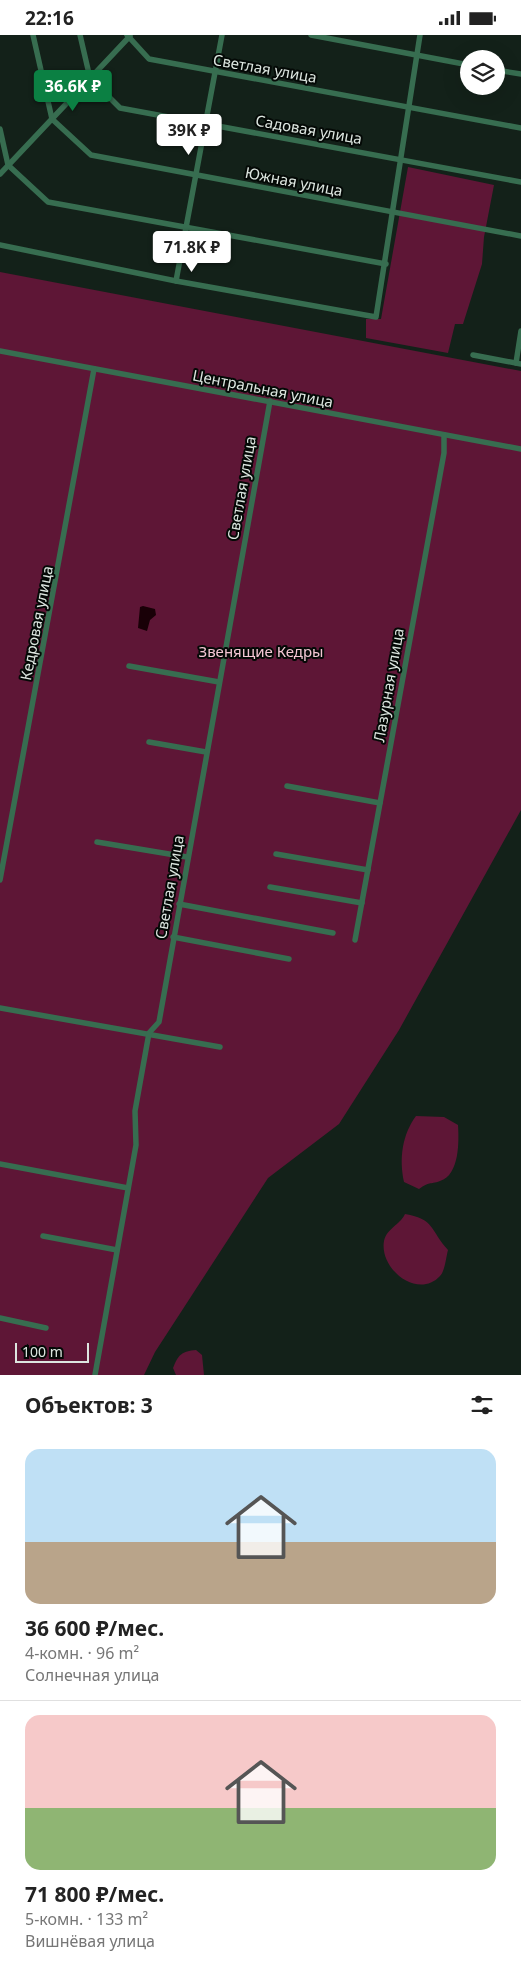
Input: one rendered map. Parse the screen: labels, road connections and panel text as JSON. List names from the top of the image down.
{
  "streets": {
    "street": [
      "Светлая улица",
      "Садовая улица",
      "Южная улица",
      "Центральная улица",
      "Кедровая улица",
      "Лазурная улица"
    ]
  },
  "crossings": [
    ["Светлая улица", "Центральная улица"],
    ["Центральная улица", "Кедровая улица"],
    ["Центральная улица", "Лазурная улица"]
  ],
  "parks": ["Звенящие Кедры"],
  "scale_bar": "100 m",
  "page": {
    "status": "22:16",
    "price": ["36.6K ₽", "39K ₽", "71.8K ₽"],
    "scale": "100 m",
    "heading": "Объектов: 3",
    "list": [
      {
        "name": "36 600 ₽/мес.",
        "note": "4-комн. · 96 m² · Солнечная улица"
      },
      {
        "name": "71 800 ₽/мес.",
        "note": "5-комн. · 133 m² · Вишнёвая улица"
      }
    ]
  }
}
